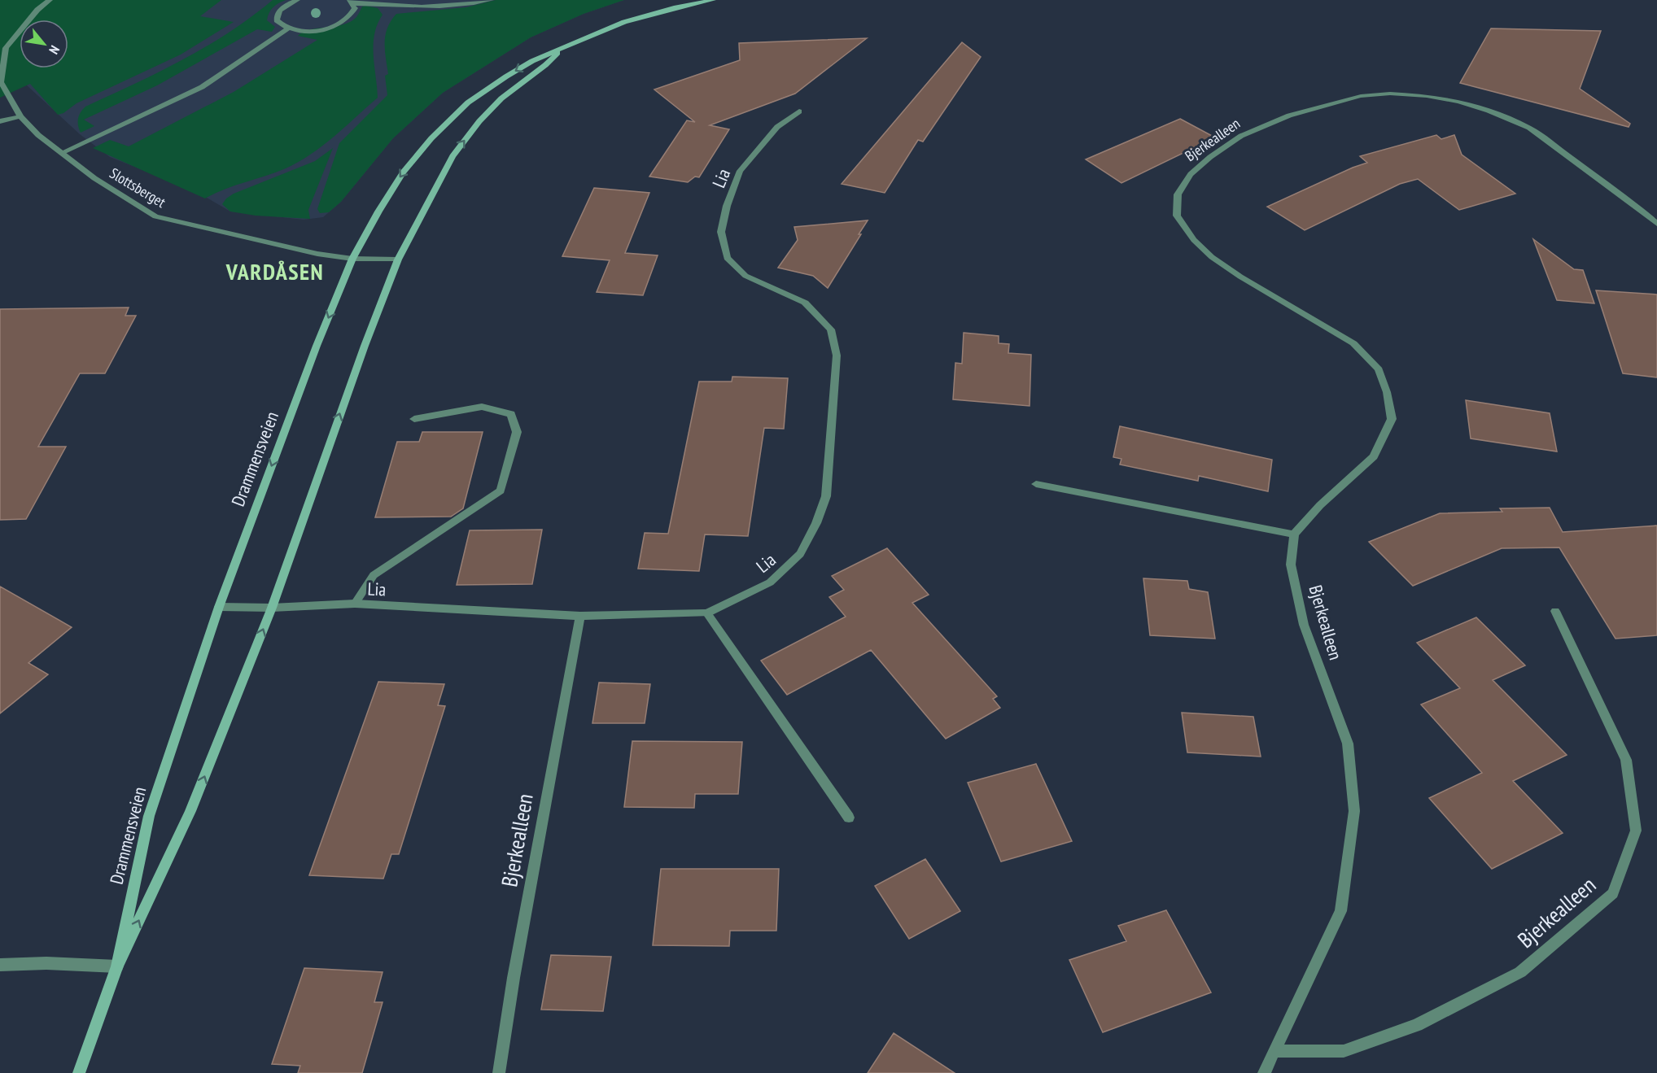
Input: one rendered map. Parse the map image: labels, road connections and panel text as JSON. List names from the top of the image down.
{
  "streets": {
    "main road": ["Drammensveien"],
    "street": ["Bjerkealleen", "Lia", "Slottsberget"]
  },
  "crossings": [
    ["Bjerkealleen", "Lia"],
    ["Lia", "Drammensveien"],
    ["Slottsberget", "Drammensveien"]
  ],
  "districts": ["VARDÅSEN"],
  "north": "bottom right"
}
